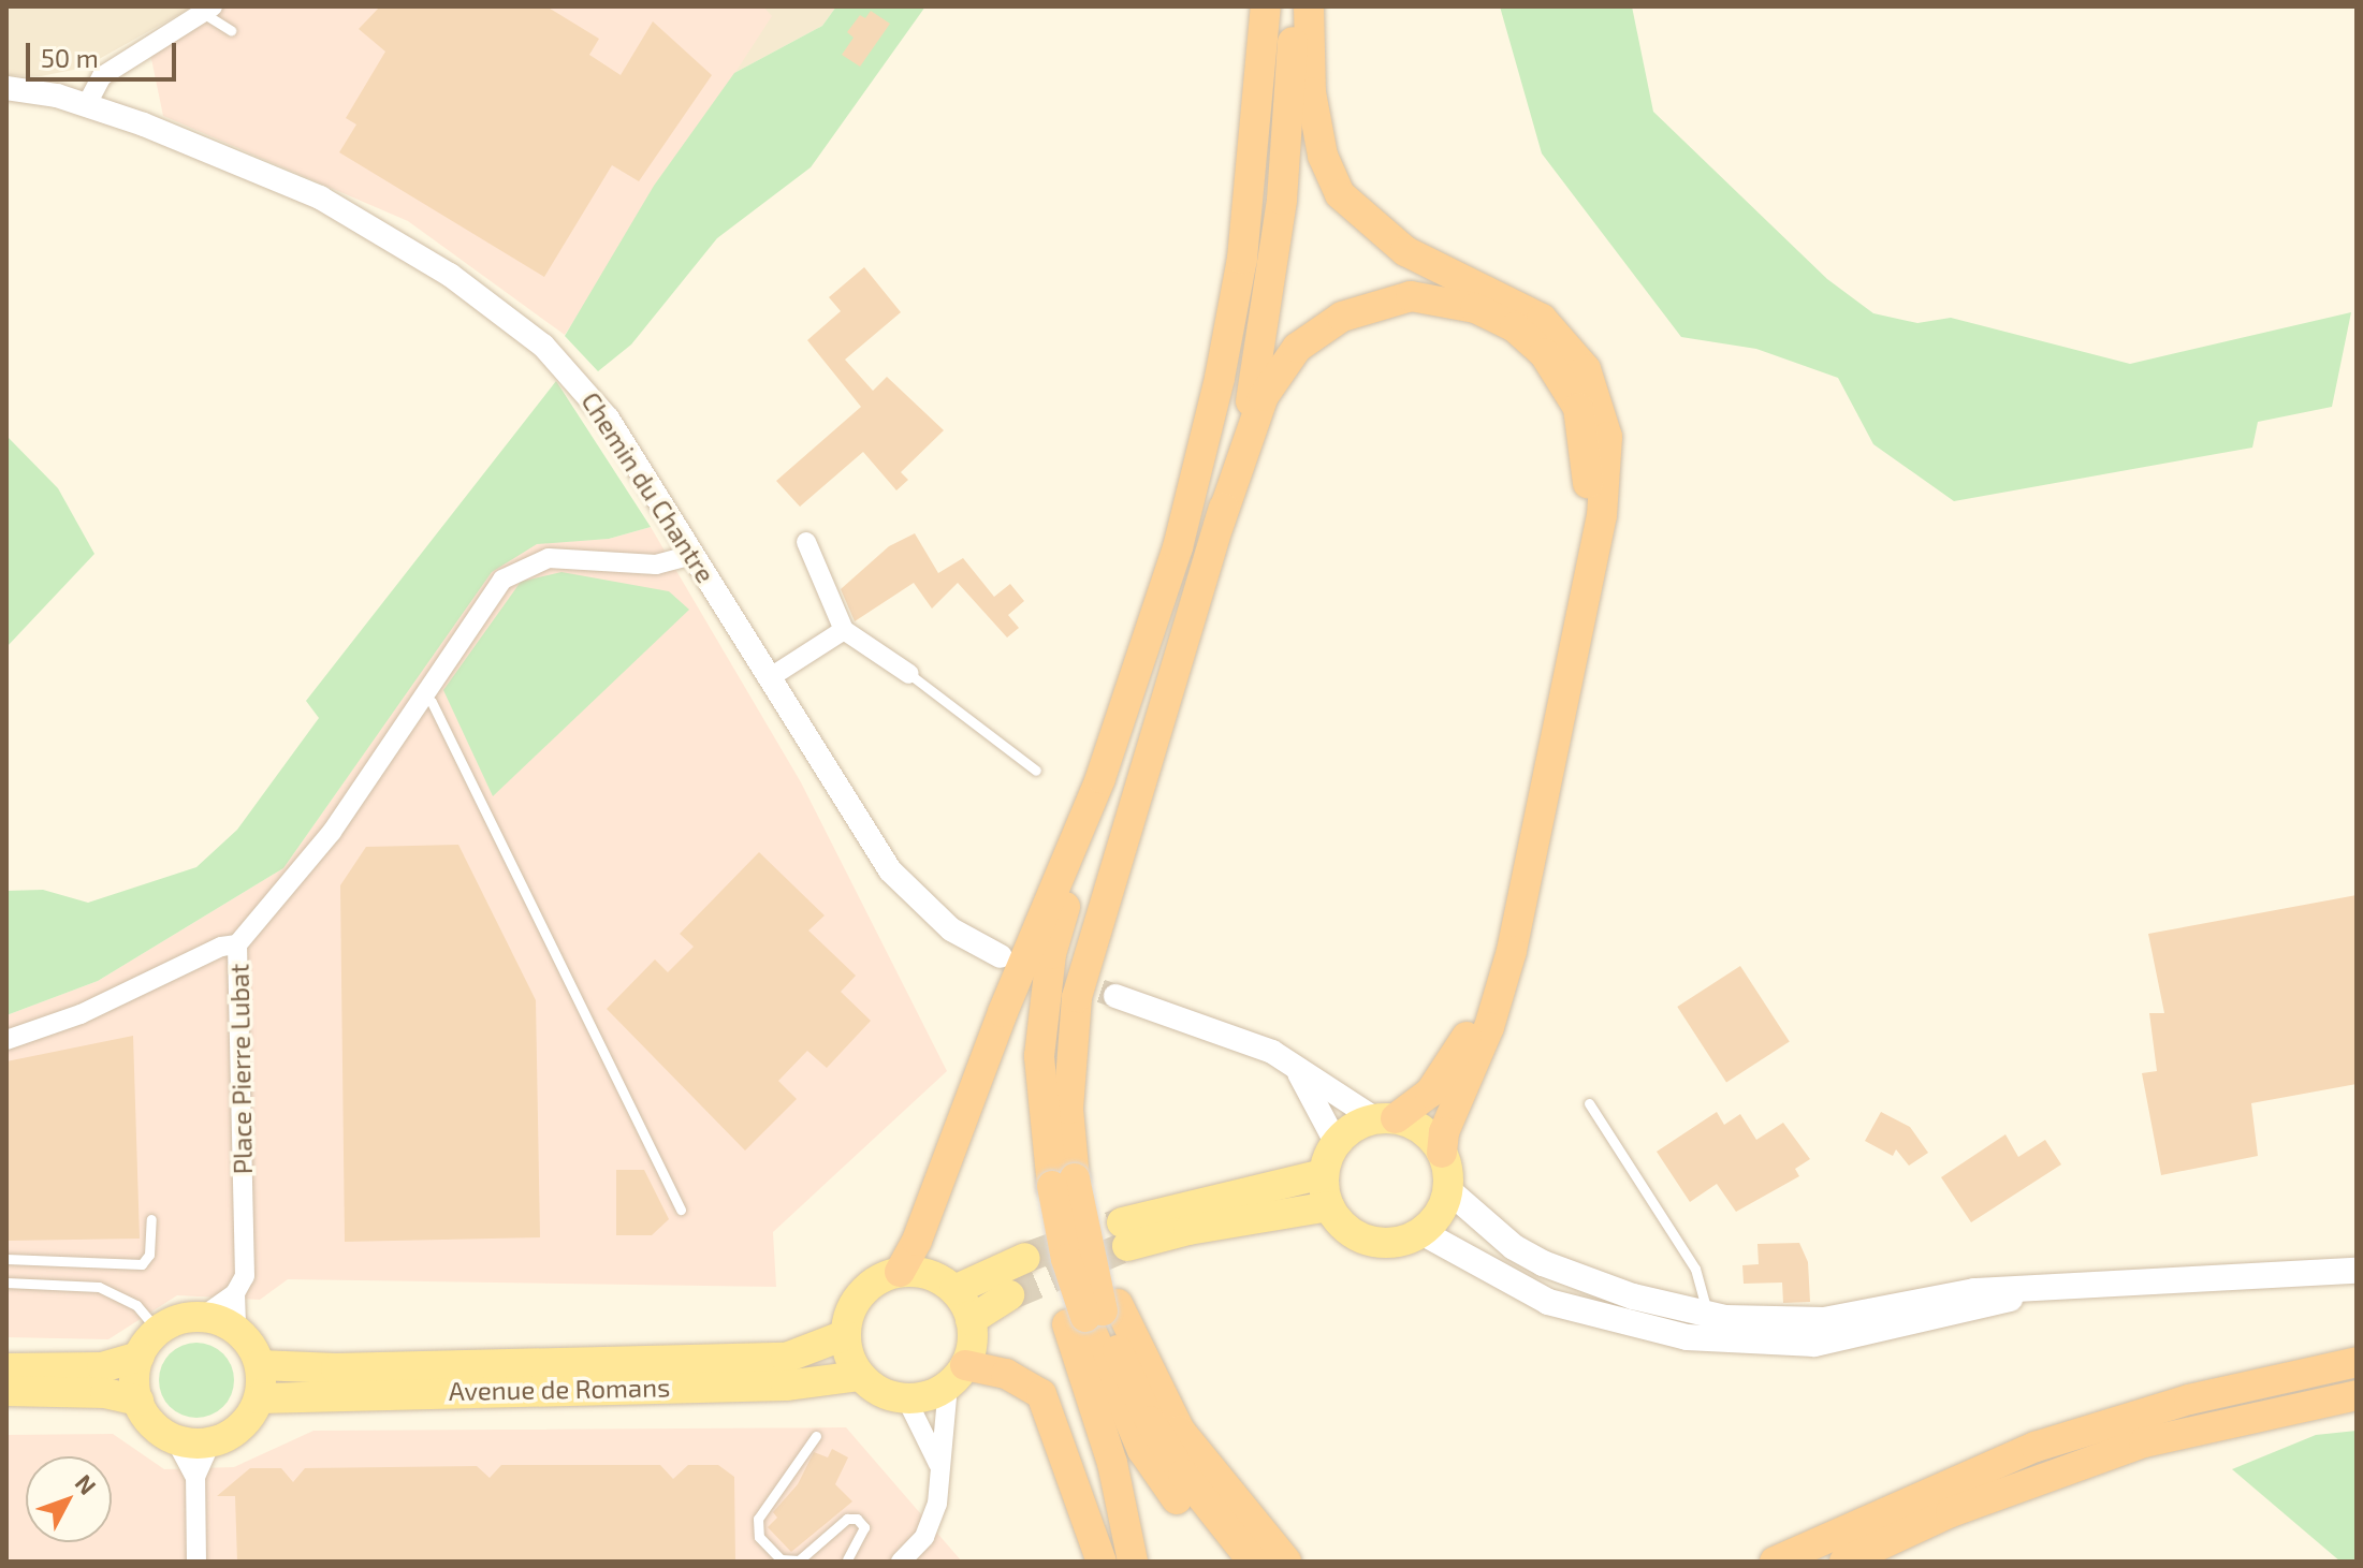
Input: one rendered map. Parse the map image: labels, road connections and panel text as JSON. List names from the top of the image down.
{
  "streets": {
    "main road": ["Avenue de Romans"],
    "street": ["Chemin du Chantre", "Place Pierre Lubat"]
  },
  "crossings": [
    ["Place Pierre Lubat", "Avenue de Romans"]
  ],
  "scale_bar": "50 m",
  "north": "top right"
}
